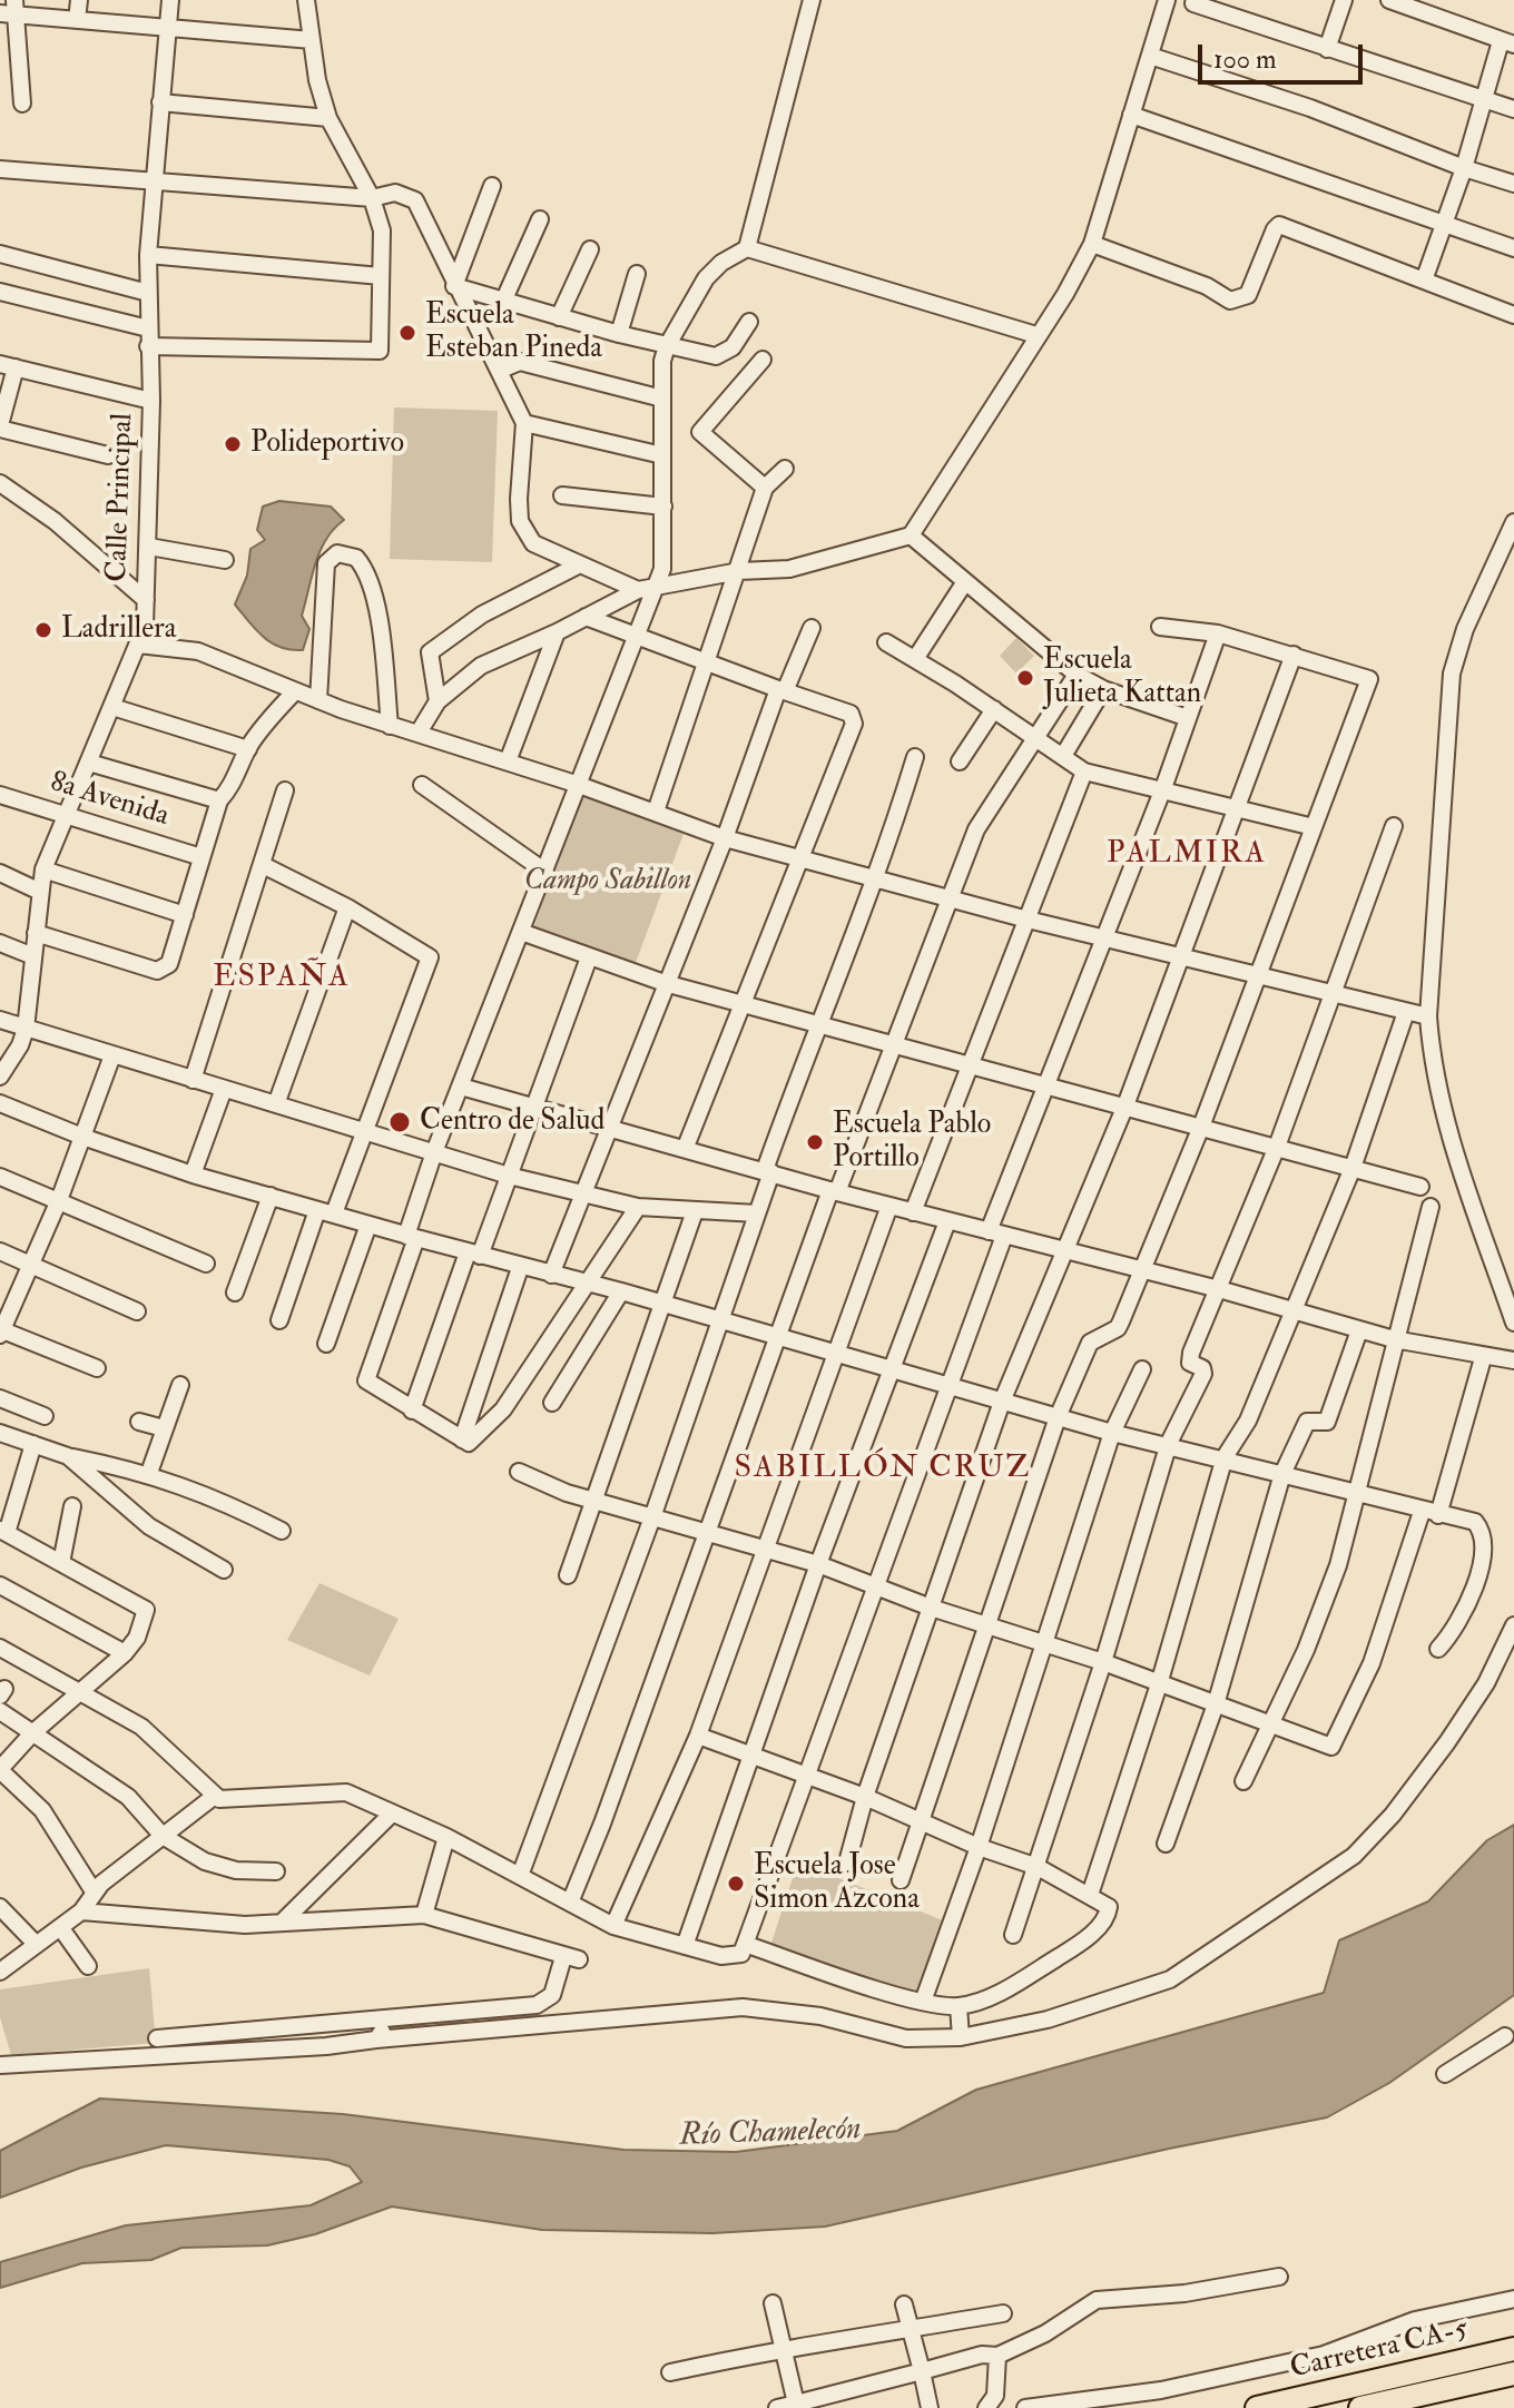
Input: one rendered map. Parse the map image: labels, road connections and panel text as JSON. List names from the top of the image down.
{
  "streets": {
    "highway": ["Carretera CA-5"],
    "street": ["Calle Principal", "8a Avenida"]
  },
  "crossings": [
    ["Calle Principal", "8a Avenida"]
  ],
  "districts": ["PALMIRA", "ESPAÑA", "SABILLÓN CRUZ"],
  "water": ["Río Chamelecón"],
  "parks": ["Campo Sabillon"],
  "places": [
    "Escuela Esteban Pineda",
    "Polideportivo",
    "Ladrillera",
    "Escuela Julieta Kattan",
    "Centro de Salud",
    "Escuela Pablo Portillo",
    "Escuela Jose Simon Azcona"
  ],
  "scale_bar": "100 m"
}
